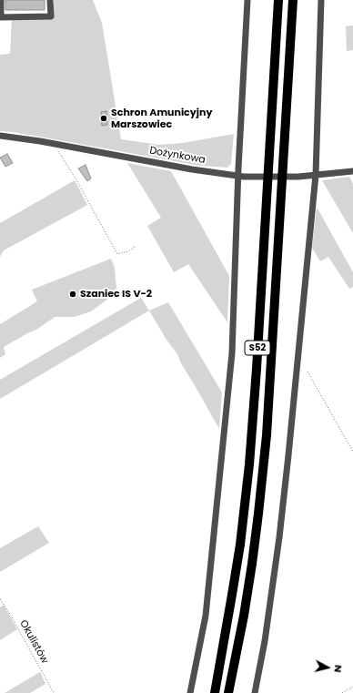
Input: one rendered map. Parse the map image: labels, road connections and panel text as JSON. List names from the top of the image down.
{
  "streets": {
    "highway": ["S52"],
    "street": ["Dożynkowa"],
    "path": ["Okulistów"]
  },
  "places": ["Schron Amunicyjny Marszowiec", "Szaniec IS V-2"],
  "north": "right"
}
